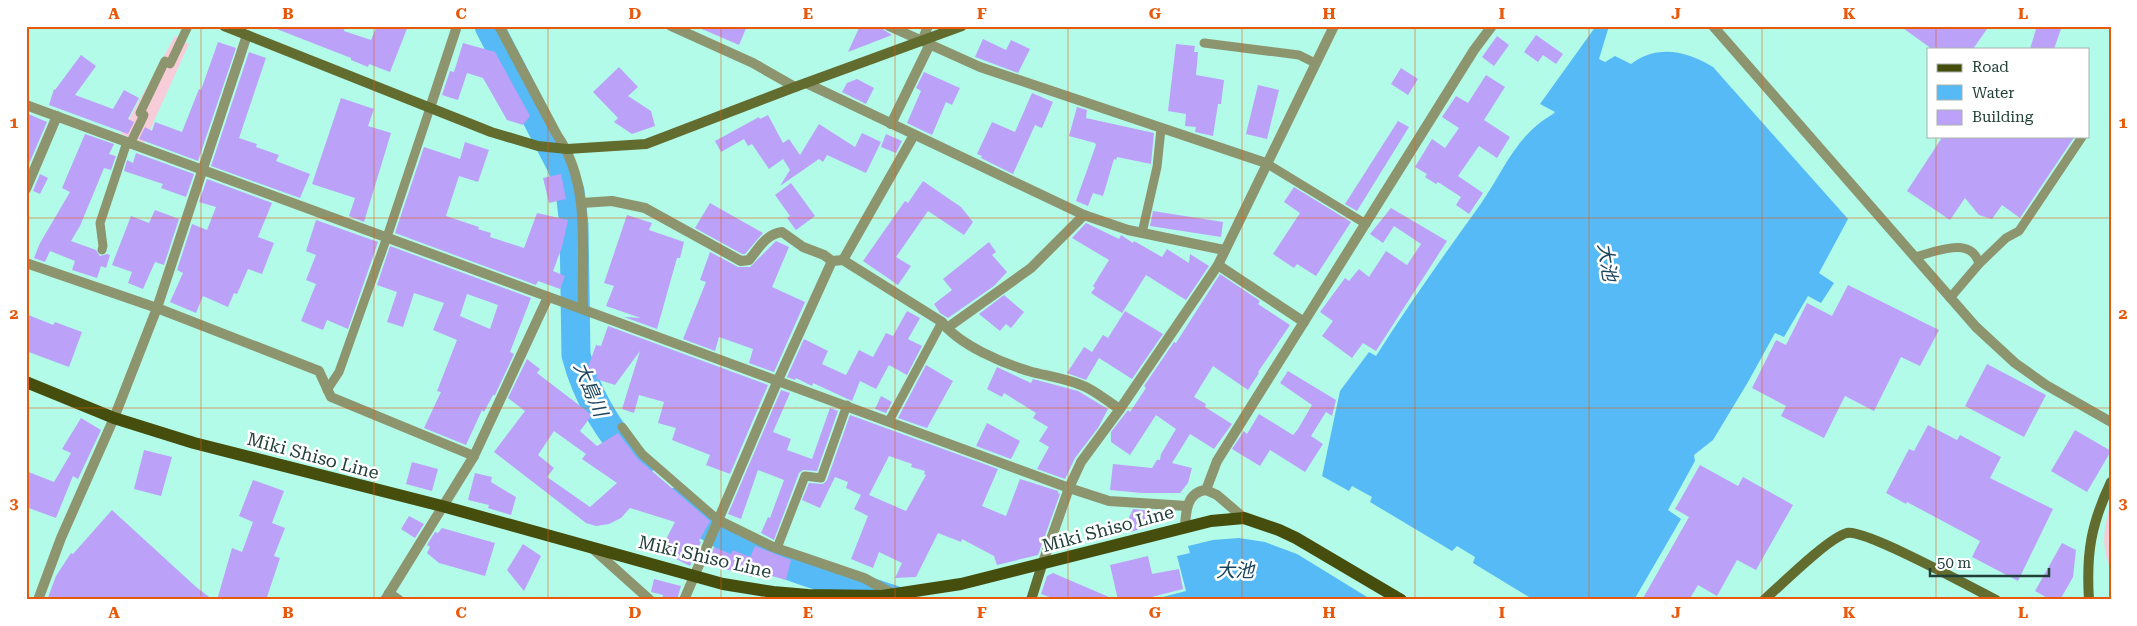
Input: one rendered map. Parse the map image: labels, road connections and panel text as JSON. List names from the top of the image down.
{
  "streets": {
    "main road": ["Miki Shiso Line"]
  },
  "water": ["大池", "大島川"],
  "legend": ["Road", "Water", "Building"],
  "scale_bar": "50 m",
  "grid": {
    "columns": [
      "A",
      "B",
      "C",
      "D",
      "E",
      "F",
      "G",
      "H",
      "I",
      "J",
      "K",
      "L"
    ],
    "rows": ["1", "2", "3"]
  }
}
